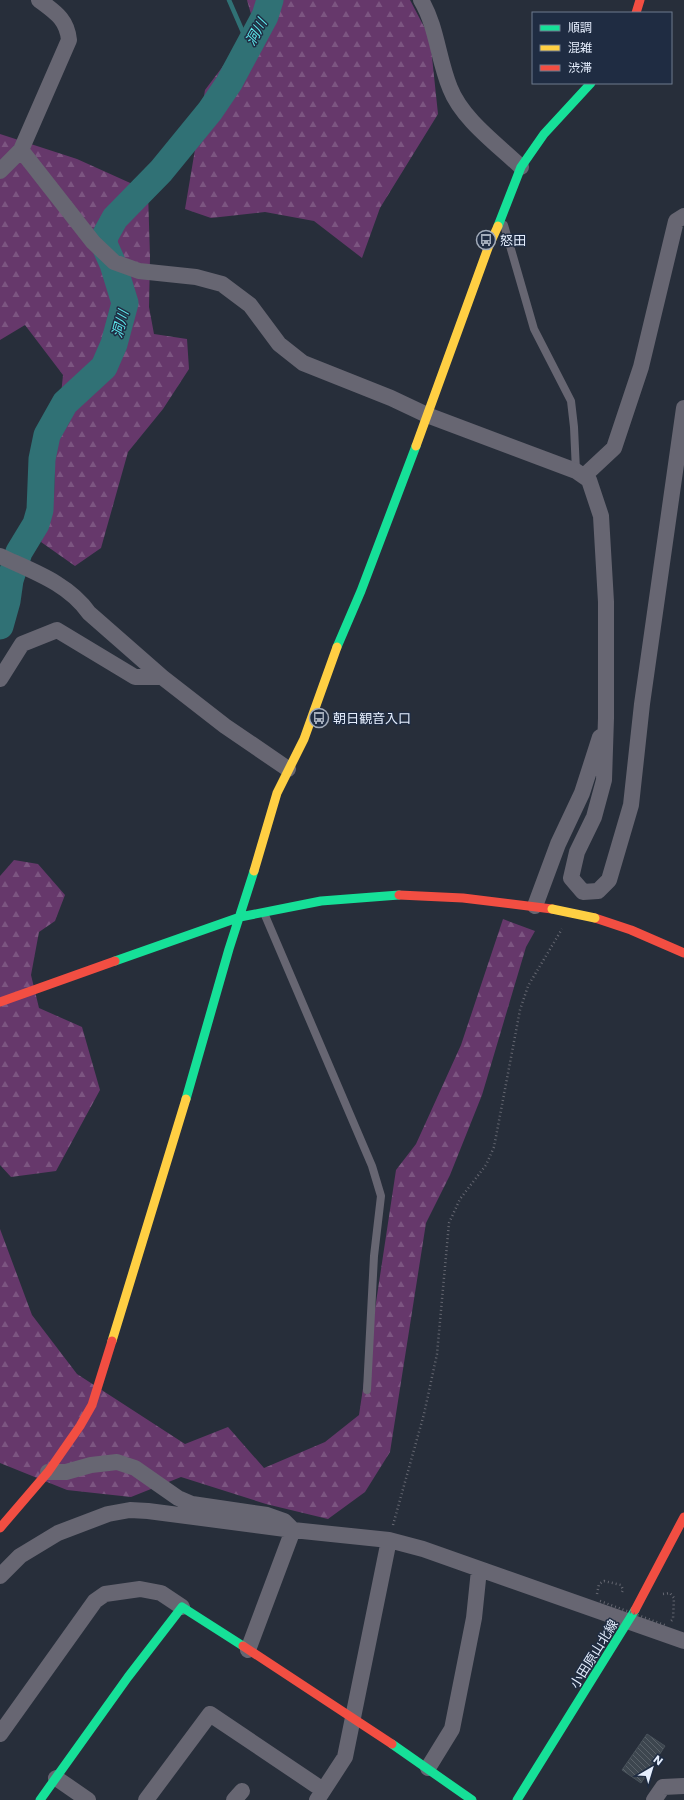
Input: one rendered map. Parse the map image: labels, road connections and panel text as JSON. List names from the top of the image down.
{
  "streets": {
    "street": ["小田原山北線"]
  },
  "water": ["洞川"],
  "places": {
    "bus stop": ["怒田", "朝日観音入口"]
  },
  "legend": ["順調", "混雑", "渋滞"],
  "north": "top right"
}
